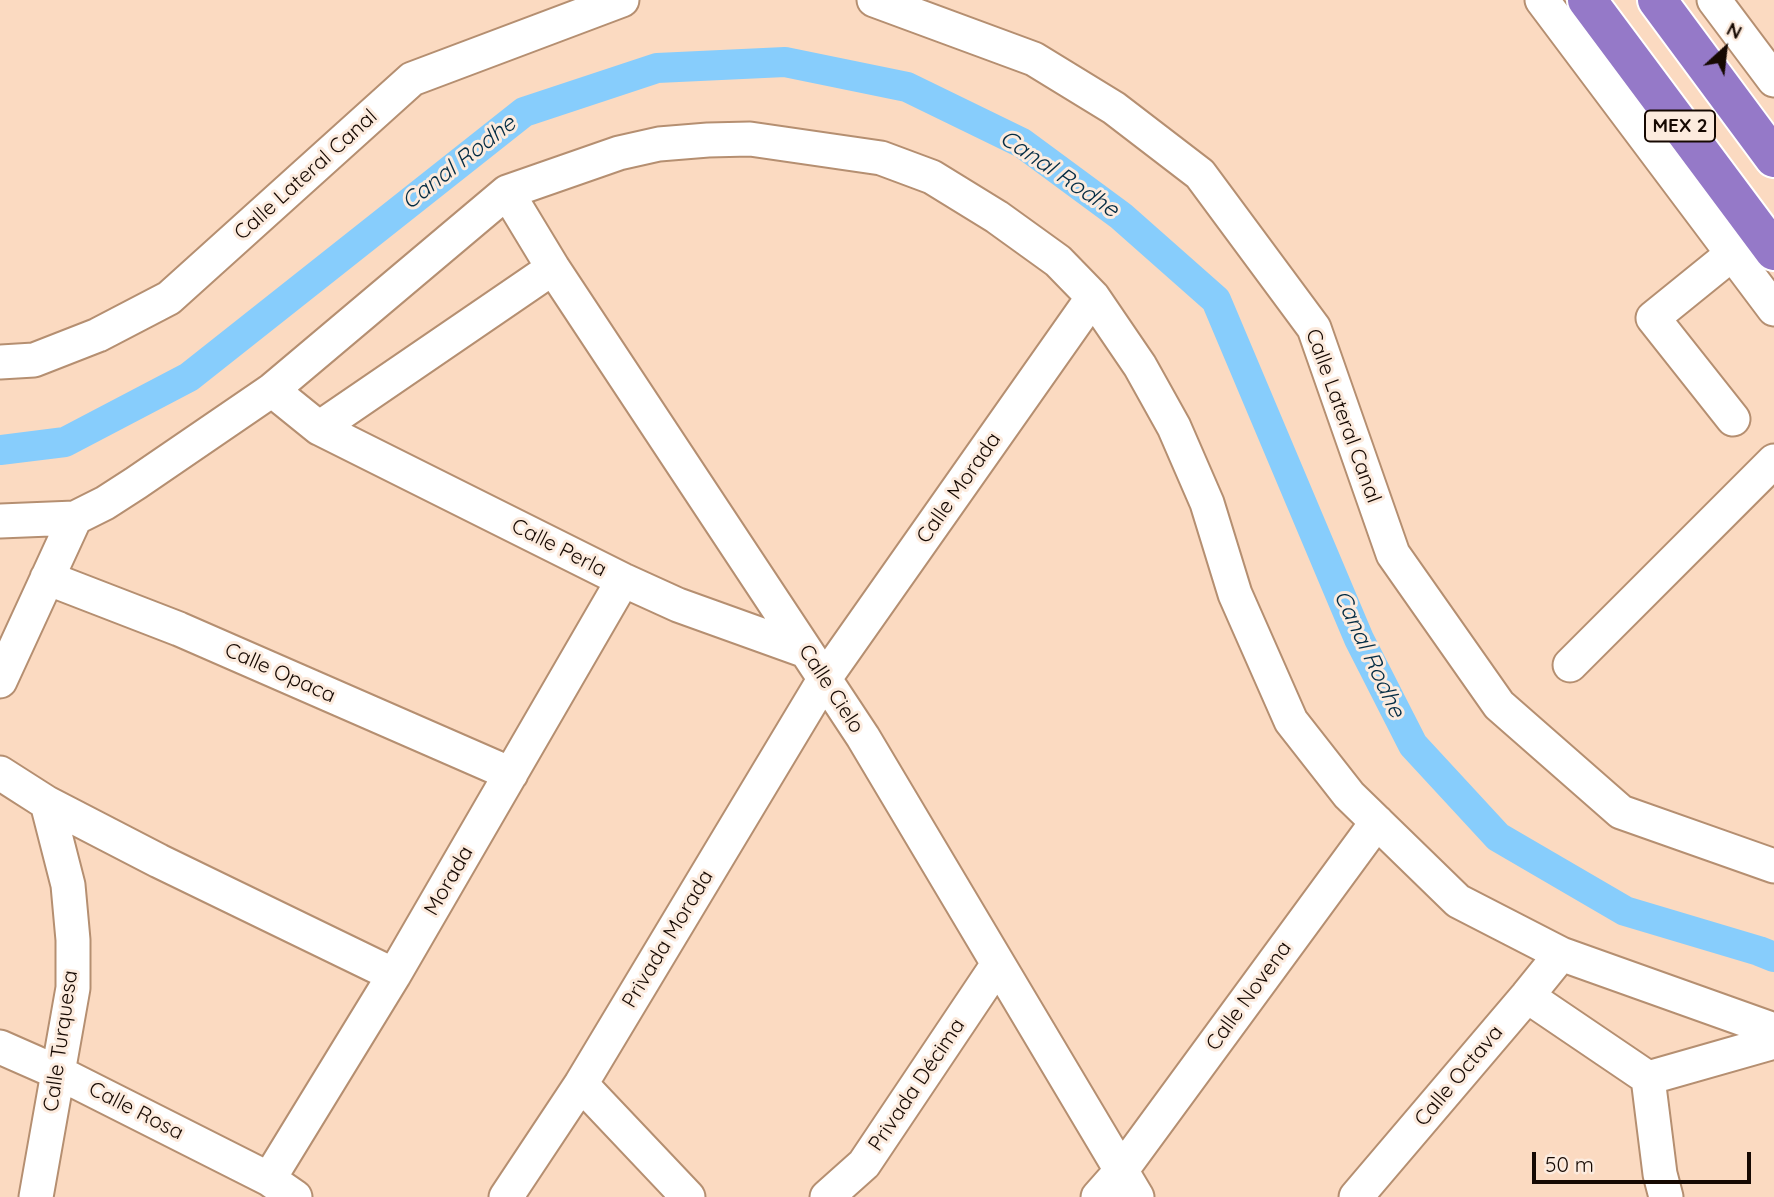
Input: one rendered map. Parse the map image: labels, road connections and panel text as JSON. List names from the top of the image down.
{
  "streets": {
    "highway": ["MEX 2"],
    "street": [
      "Calle Lateral Canal",
      "Calle Morada",
      "Calle Perla",
      "Calle Opaca",
      "Calle Cielo",
      "Morada",
      "Privada Morada",
      "Calle Novena",
      "Calle Turquesa",
      "Calle Octava",
      "Privada Décima",
      "Calle Rosa"
    ]
  },
  "crossings": [
    ["Calle Morada", "Calle Cielo"],
    ["Calle Morada", "Privada Morada"],
    ["Calle Perla", "Calle Cielo"],
    ["Calle Perla", "Morada"],
    ["Calle Opaca", "Morada"],
    ["Calle Cielo", "Privada Morada"],
    ["Calle Cielo", "Calle Novena"],
    ["Calle Cielo", "Privada Décima"],
    ["Morada", "Calle Rosa"],
    ["Calle Turquesa", "Calle Rosa"]
  ],
  "water": ["Canal Rodhe"],
  "scale_bar": "50 m",
  "north": "top right"
}
